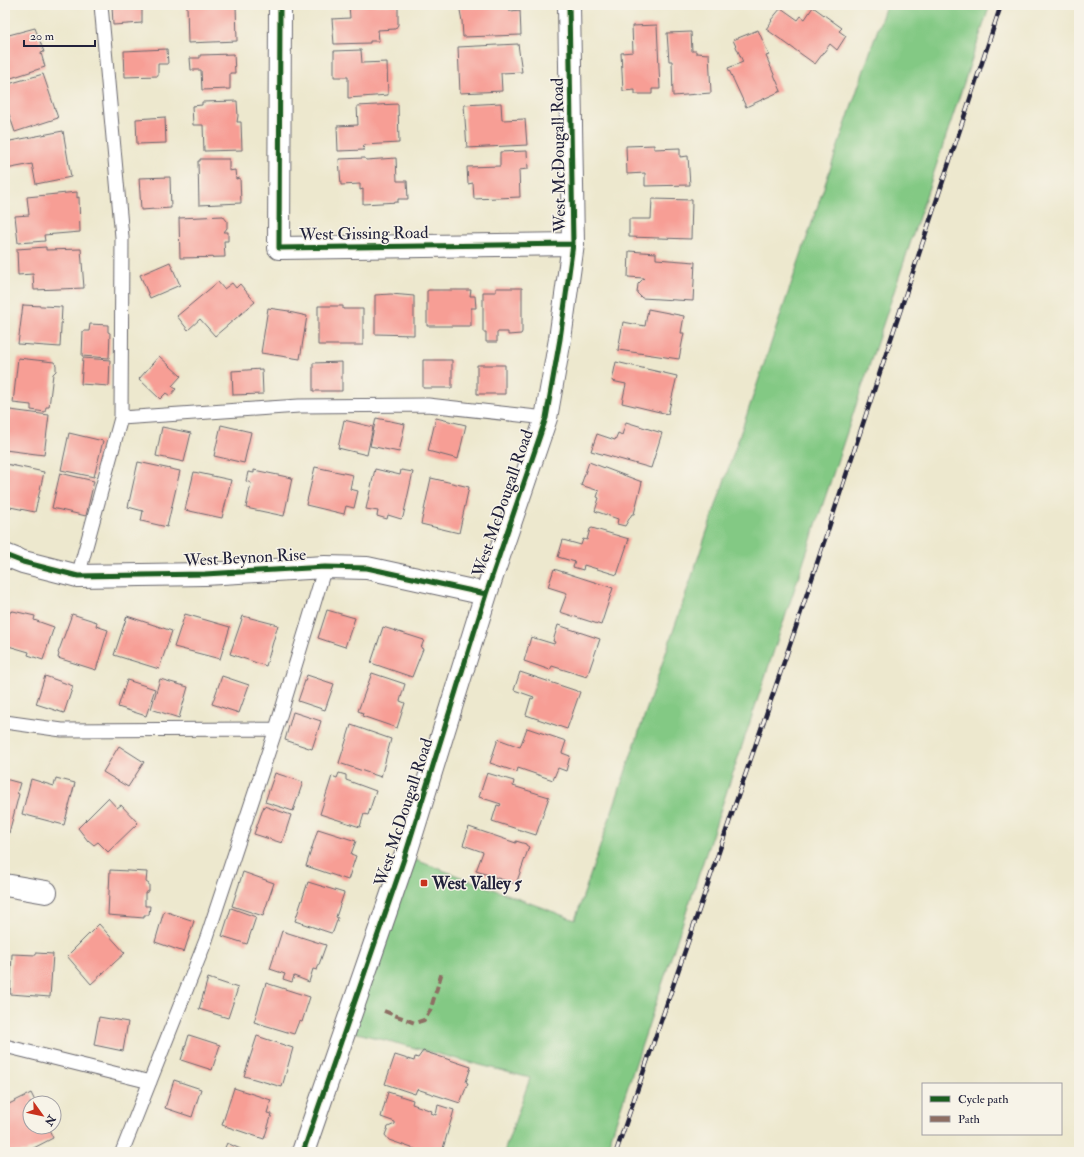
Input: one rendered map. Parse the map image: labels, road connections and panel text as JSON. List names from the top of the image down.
{
  "streets": {
    "street": ["West McDougall Road", "West Gissing Road", "West Beynon Rise"]
  },
  "crossings": [
    ["West McDougall Road", "West Gissing Road"],
    ["West McDougall Road", "West Beynon Rise"]
  ],
  "places": {
    "transit": ["West Valley 5"]
  },
  "legend": ["Cycle path", "Path"],
  "scale_bar": "20 m",
  "north": "bottom right"
}
